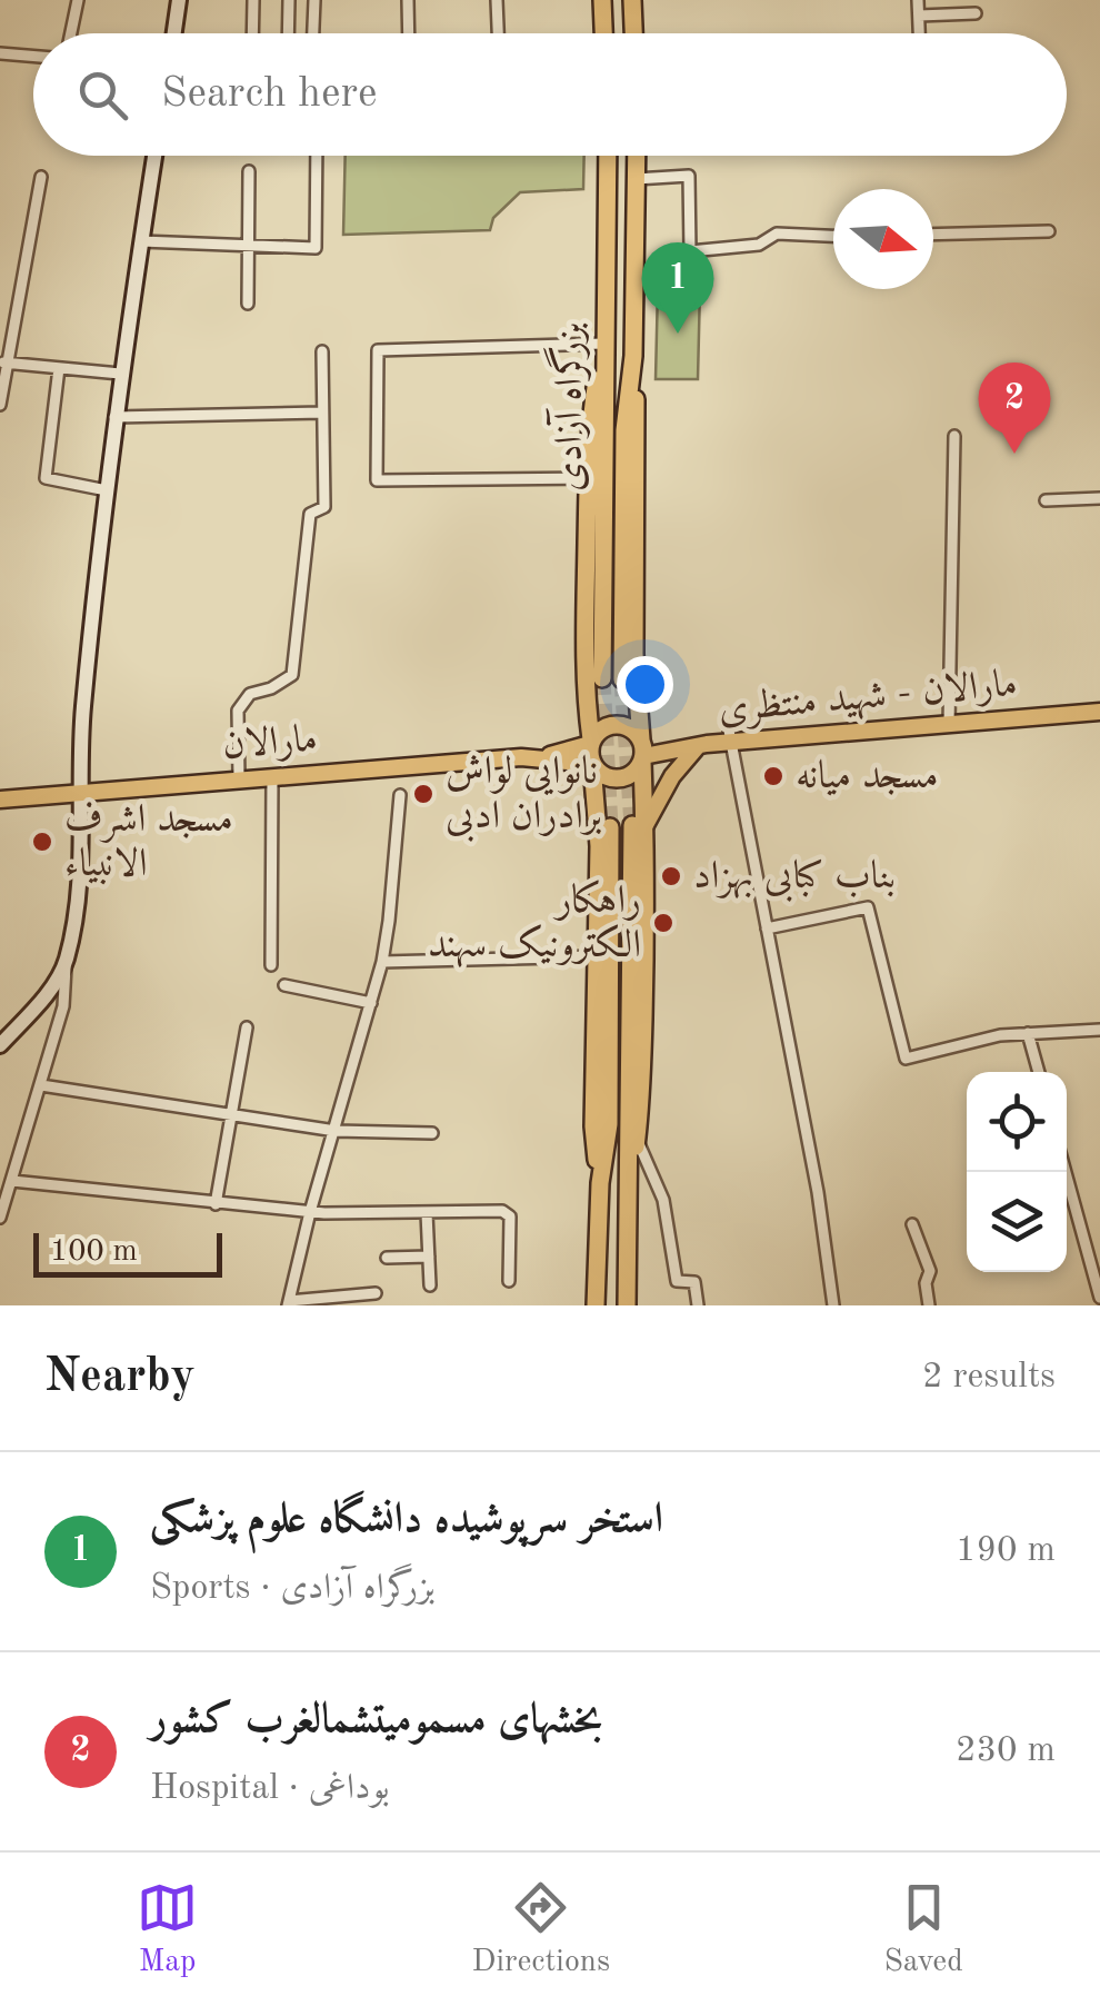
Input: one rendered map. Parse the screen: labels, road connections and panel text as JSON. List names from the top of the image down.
{
  "streets": {
    "highway": ["بزرگراه آزادی"],
    "main road": ["مارالان - شهید منتظری", "مارالان"]
  },
  "crossings": [
    ["بزرگراه آزادی", "مارالان - شهید منتظری"],
    ["بزرگراه آزادی", "مارالان"],
    ["مارالان - شهید منتظری", "مارالان"]
  ],
  "places": [
    "مسجد میانه",
    "نانوایی لواش برادران ادبی",
    "مسجد اشرف الانبیاء",
    "بناب کبابی بهزاد",
    "راهکار الکترونیک سهند"
  ],
  "scale_bar": "100 m",
  "north": "right",
  "page": {
    "search": "Search here",
    "pins": ["1", "2"],
    "scale": "100 m",
    "heading": ["Nearby", "2 results"],
    "list": [
      {
        "mark": "1",
        "name": "استخر سرپوشیده دانشگاه علوم پزشکی",
        "note": "Sports · بزرگراه آزادی",
        "value": "190 m"
      },
      {
        "mark": "2",
        "name": "بخشهای مسمومیتشمالغرب کشور",
        "note": "Hospital · بوداغی",
        "value": "230 m"
      }
    ],
    "nav": ["Map", "Directions", "Saved"]
  }
}
